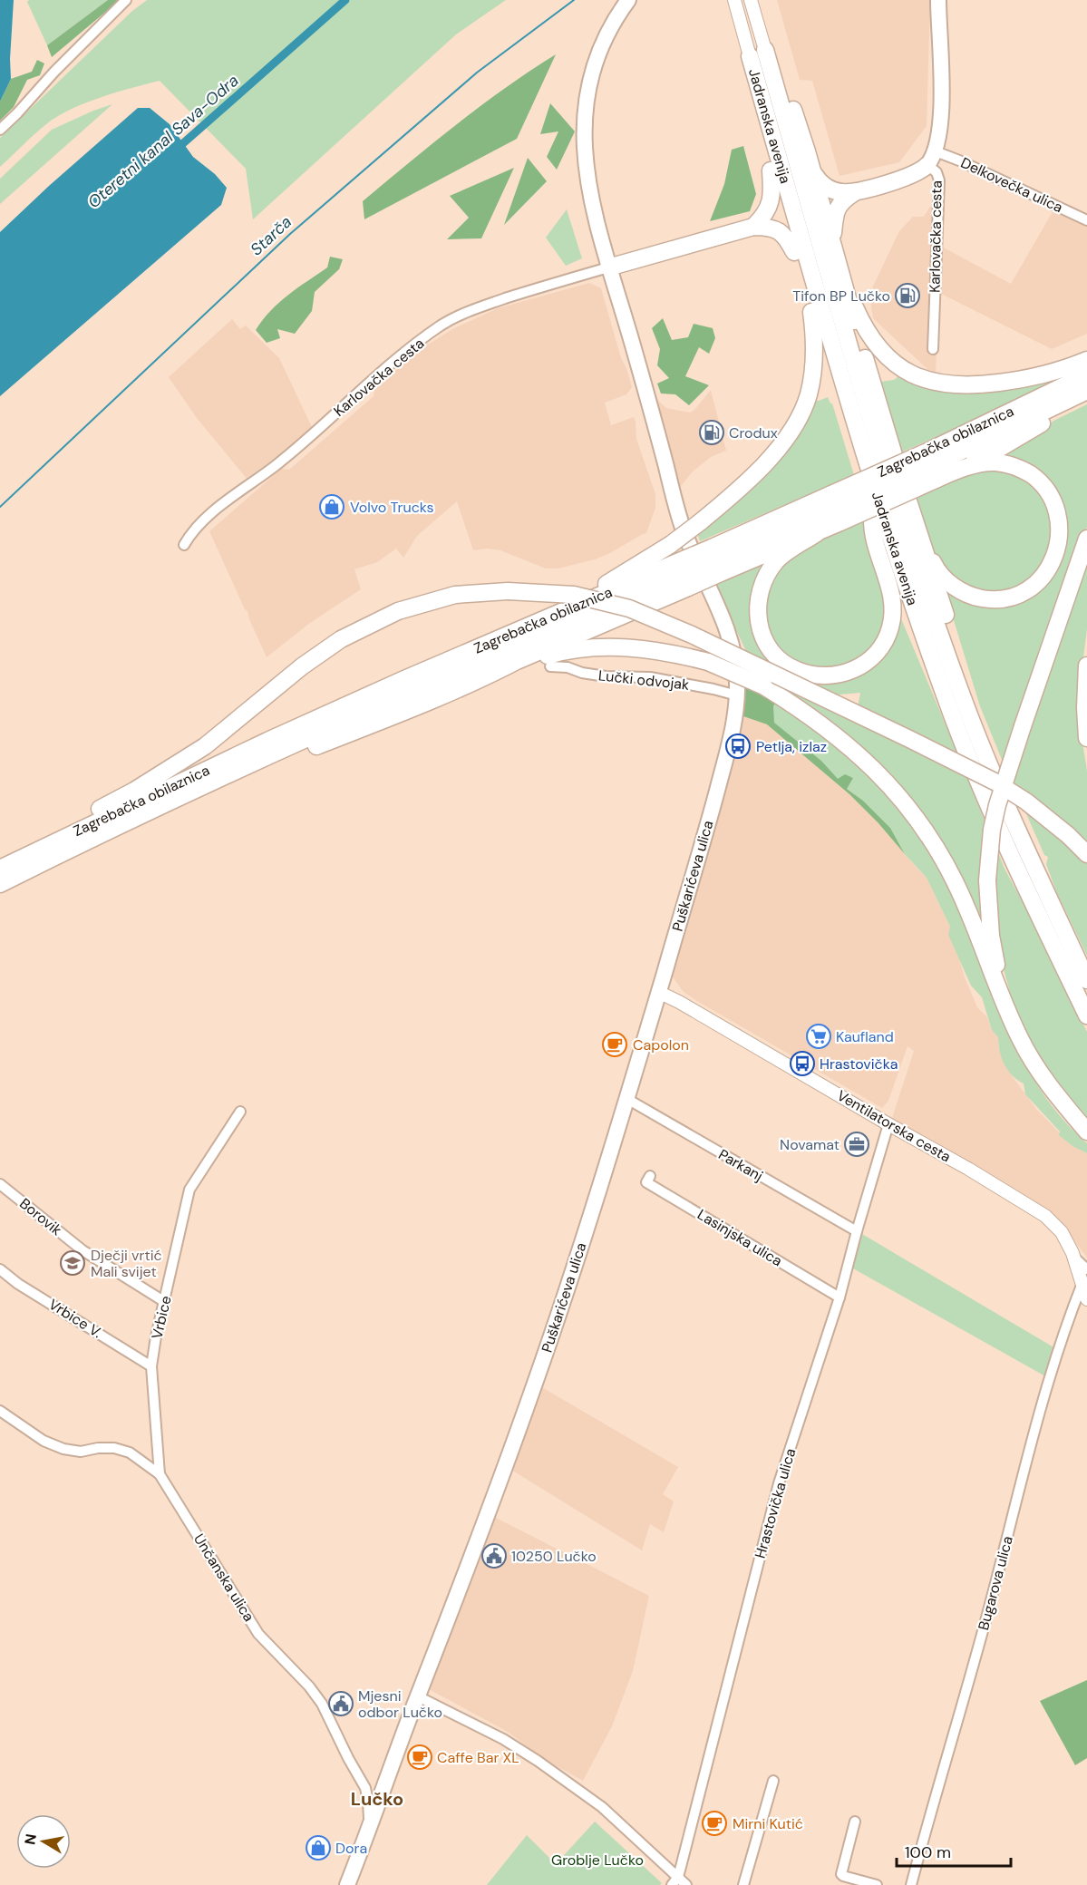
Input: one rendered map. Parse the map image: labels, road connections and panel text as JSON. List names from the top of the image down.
{
  "streets": {
    "highway": ["Jadranska avenija", "Zagrebačka obilaznica"],
    "main road": ["Puškarićeva ulica", "Ventilatorska cesta"],
    "street": [
      "Delkovečka ulica",
      "Karlovačka cesta",
      "Lučki odvojak",
      "Parkanj",
      "Borovik",
      "Lasinjska ulica",
      "Vrbice",
      "Vrbice V.",
      "Hrastovička ulica",
      "Unčanska ulica",
      "Bugarova ulica"
    ]
  },
  "crossings": [
    ["Delkovečka ulica", "Karlovačka cesta"],
    ["Lučki odvojak", "Puškarićeva ulica"],
    ["Puškarićeva ulica", "Ventilatorska cesta"],
    ["Puškarićeva ulica", "Parkanj"],
    ["Puškarićeva ulica", "Unčanska ulica"],
    ["Ventilatorska cesta", "Hrastovička ulica"],
    ["Ventilatorska cesta", "Bugarova ulica"],
    ["Parkanj", "Hrastovička ulica"],
    ["Borovik", "Vrbice"],
    ["Lasinjska ulica", "Hrastovička ulica"],
    ["Vrbice", "Vrbice V."],
    ["Vrbice", "Unčanska ulica"]
  ],
  "districts": ["Lučko"],
  "water": ["Oteretni kanal Sava-Odra", "Starča"],
  "parks": ["Groblje Lučko"],
  "places": {
    "fuel station": ["Tifon BP Lučko", "Crodux"],
    "shop": ["Volvo Trucks", "Dora"],
    "bus stop": ["Petlja, izlaz", "Hrastovička"],
    "supermarket": ["Kaufland"],
    "cafe": ["Capolon", "Caffe Bar XL", "Mirni Kutić"],
    "office": ["Novamat"],
    "school or university": ["Dječji vrtić Mali svijet"],
    "public building": ["10250 Lučko", "Mjesni odbor Lučko"]
  },
  "scale_bar": "100 m",
  "north": "left"
}
